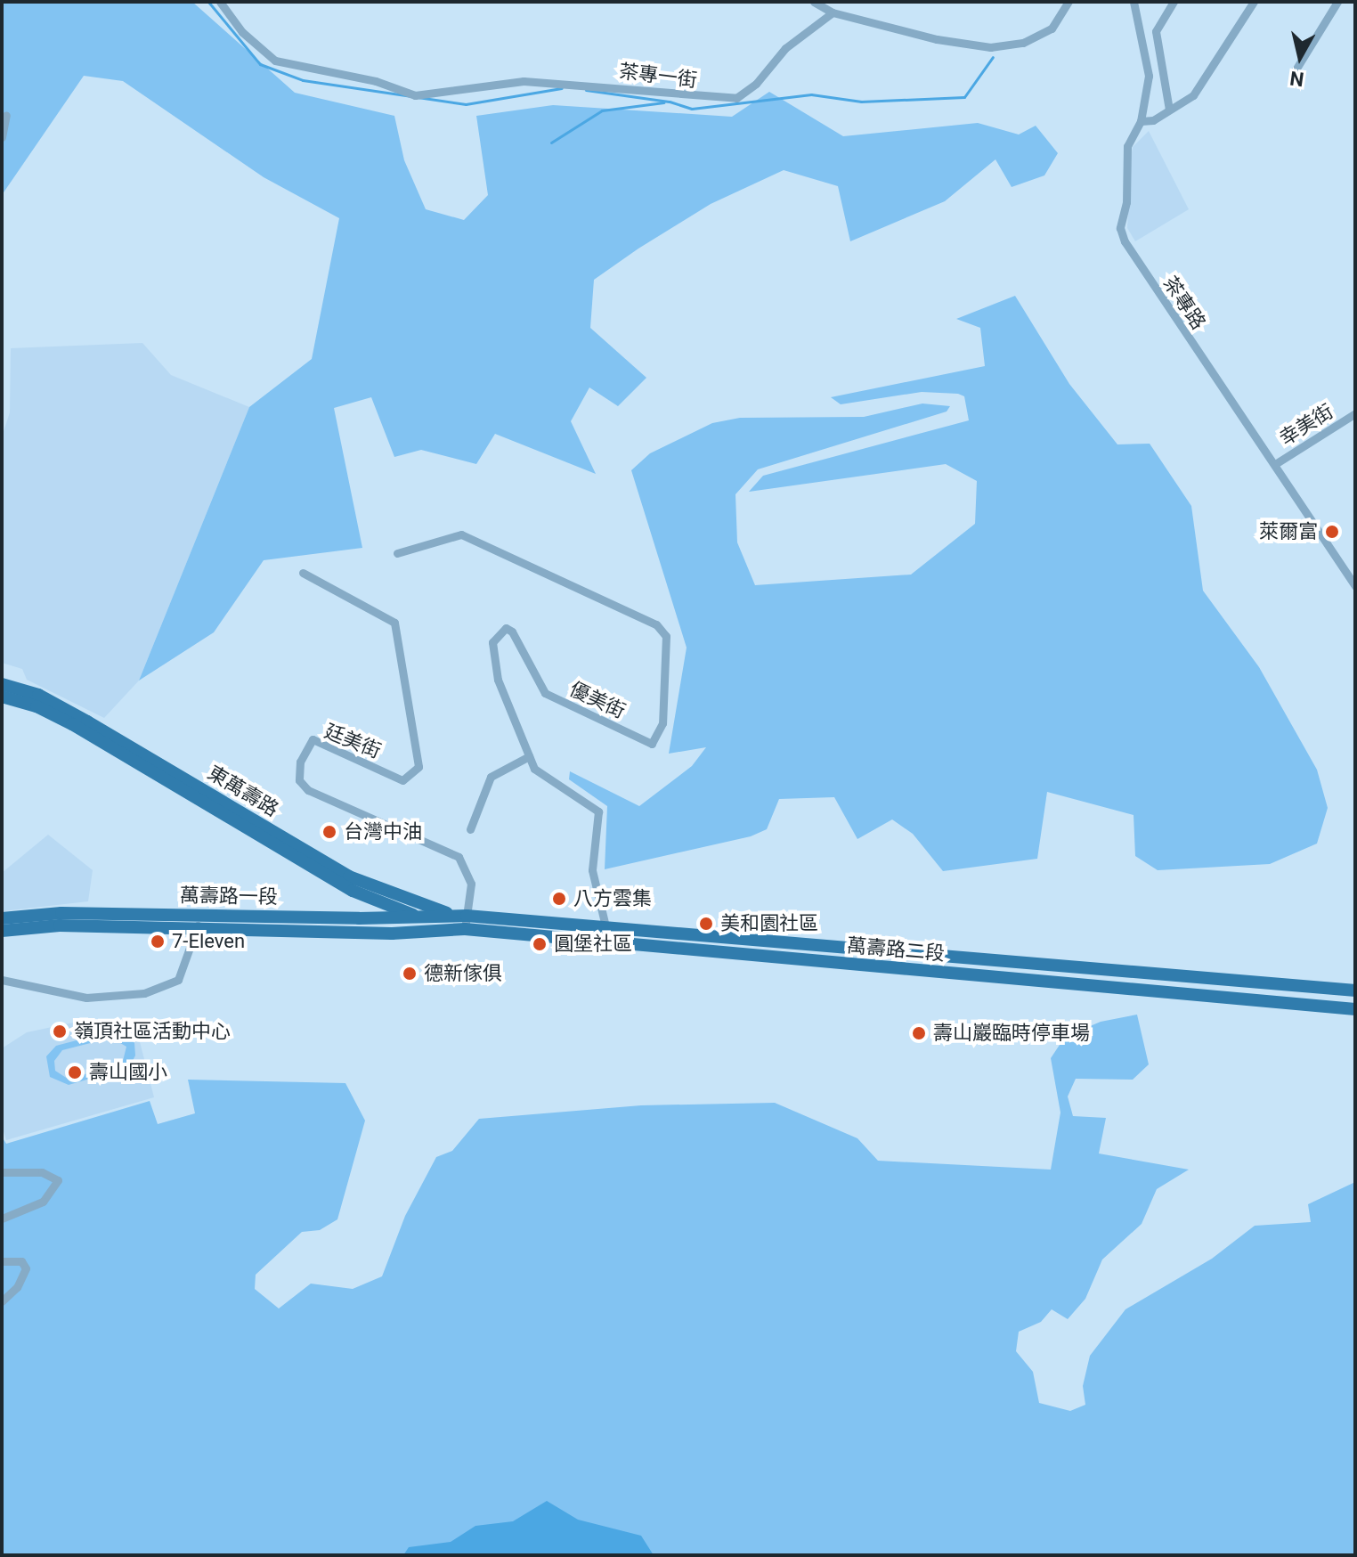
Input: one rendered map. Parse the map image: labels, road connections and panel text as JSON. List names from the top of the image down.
{
  "streets": {
    "main road": ["東萬壽路", "萬壽路一段", "萬壽路二段"],
    "street": [
      "茶專一街",
      "茶專路",
      "幸美街",
      "優美街",
      "廷美街"
    ]
  },
  "crossings": [
    ["茶專路", "幸美街"],
    ["優美街", "萬壽路二段"],
    ["廷美街", "東萬壽路"],
    ["廷美街", "萬壽路一段"],
    ["廷美街", "萬壽路二段"],
    ["東萬壽路", "萬壽路一段"],
    ["東萬壽路", "萬壽路二段"],
    ["萬壽路一段", "萬壽路二段"]
  ],
  "places": [
    "萊爾富",
    "台灣中油",
    "八方雲集",
    "美和園社區",
    "7-Eleven",
    "圓堡社區",
    "德新傢俱",
    "嶺頂社區活動中心",
    "壽山巖臨時停車場",
    "壽山國小"
  ],
  "north": "bottom"
}
